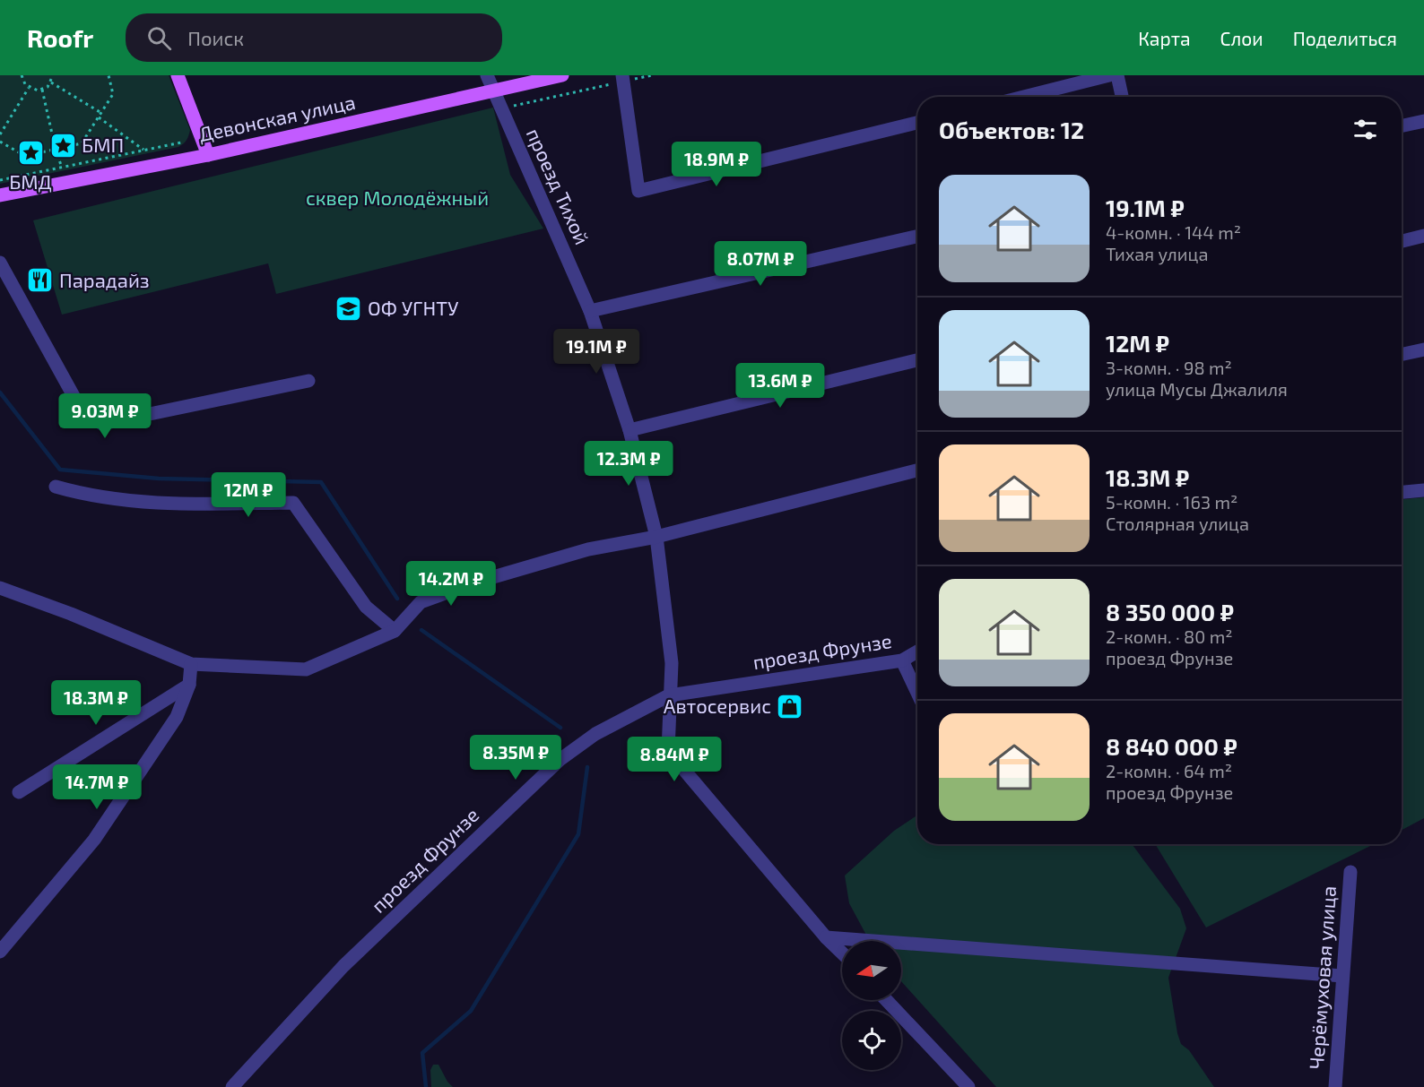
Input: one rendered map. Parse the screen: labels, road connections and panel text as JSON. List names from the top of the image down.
{
  "streets": {
    "main road": ["Девонская улица"],
    "street": ["проезд Тихой", "проезд Фрунзе", "Черёмуховая улица"]
  },
  "crossings": [
    ["Девонская улица", "проезд Тихой"],
    ["проезд Тихой", "проезд Фрунзе"]
  ],
  "parks": ["сквер Молодёжный"],
  "places": {
    "place": ["БМП", "БМД"],
    "restaurant": ["Парадайз"],
    "school or university": ["ОФ УГНТУ"],
    "shop": ["Автосервис"]
  },
  "north": "left",
  "page": {
    "header": "Roofr",
    "search": "Поиск",
    "nav": ["Карта", "Слои", "Поделиться"],
    "heading": "Объектов: 12",
    "price": [
      "18.9M ₽",
      "8.07M ₽",
      "19.1M ₽",
      "13.6M ₽",
      "9.03M ₽",
      "12.3M ₽",
      "12M ₽",
      "14.2M ₽",
      "18.3M ₽",
      "8.35M ₽",
      "8.84M ₽",
      "14.7M ₽"
    ],
    "list": [
      {
        "name": "19.1M ₽",
        "note": "4-комн. · 144 m² · Тихая улица"
      },
      {
        "name": "12M ₽",
        "note": "3-комн. · 98 m² · улица Мусы Джалиля"
      },
      {
        "name": "18.3M ₽",
        "note": "5-комн. · 163 m² · Столярная улица"
      },
      {
        "name": "8 350 000 ₽",
        "note": "2-комн. · 80 m² · проезд Фрунзе"
      },
      {
        "name": "8 840 000 ₽",
        "note": "2-комн. · 64 m² · проезд Фрунзе"
      }
    ]
  }
}
